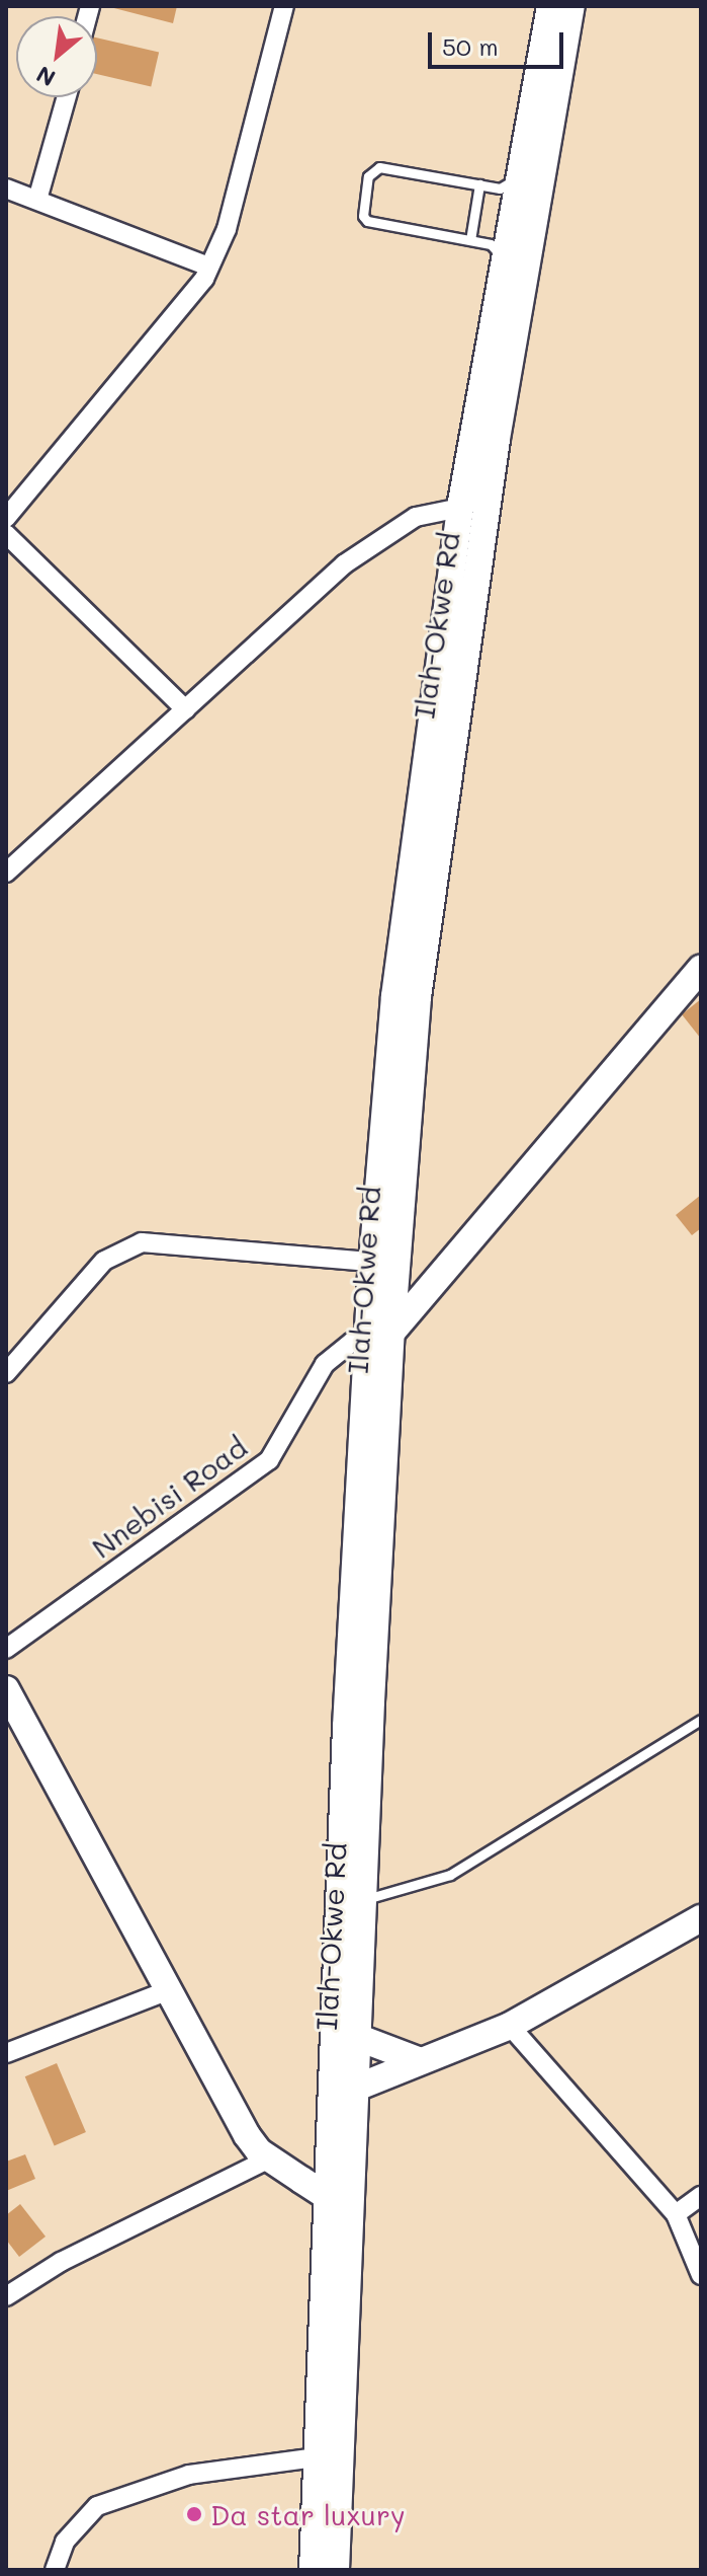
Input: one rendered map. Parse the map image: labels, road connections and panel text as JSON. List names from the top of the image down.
{
  "streets": {
    "main road": ["Ilah-Okwe Rd"],
    "street": ["Nnebisi Road"]
  },
  "crossings": [
    ["Ilah-Okwe Rd", "Nnebisi Road"]
  ],
  "places": ["Da star luxury"],
  "scale_bar": "50 m",
  "north": "bottom left"
}
